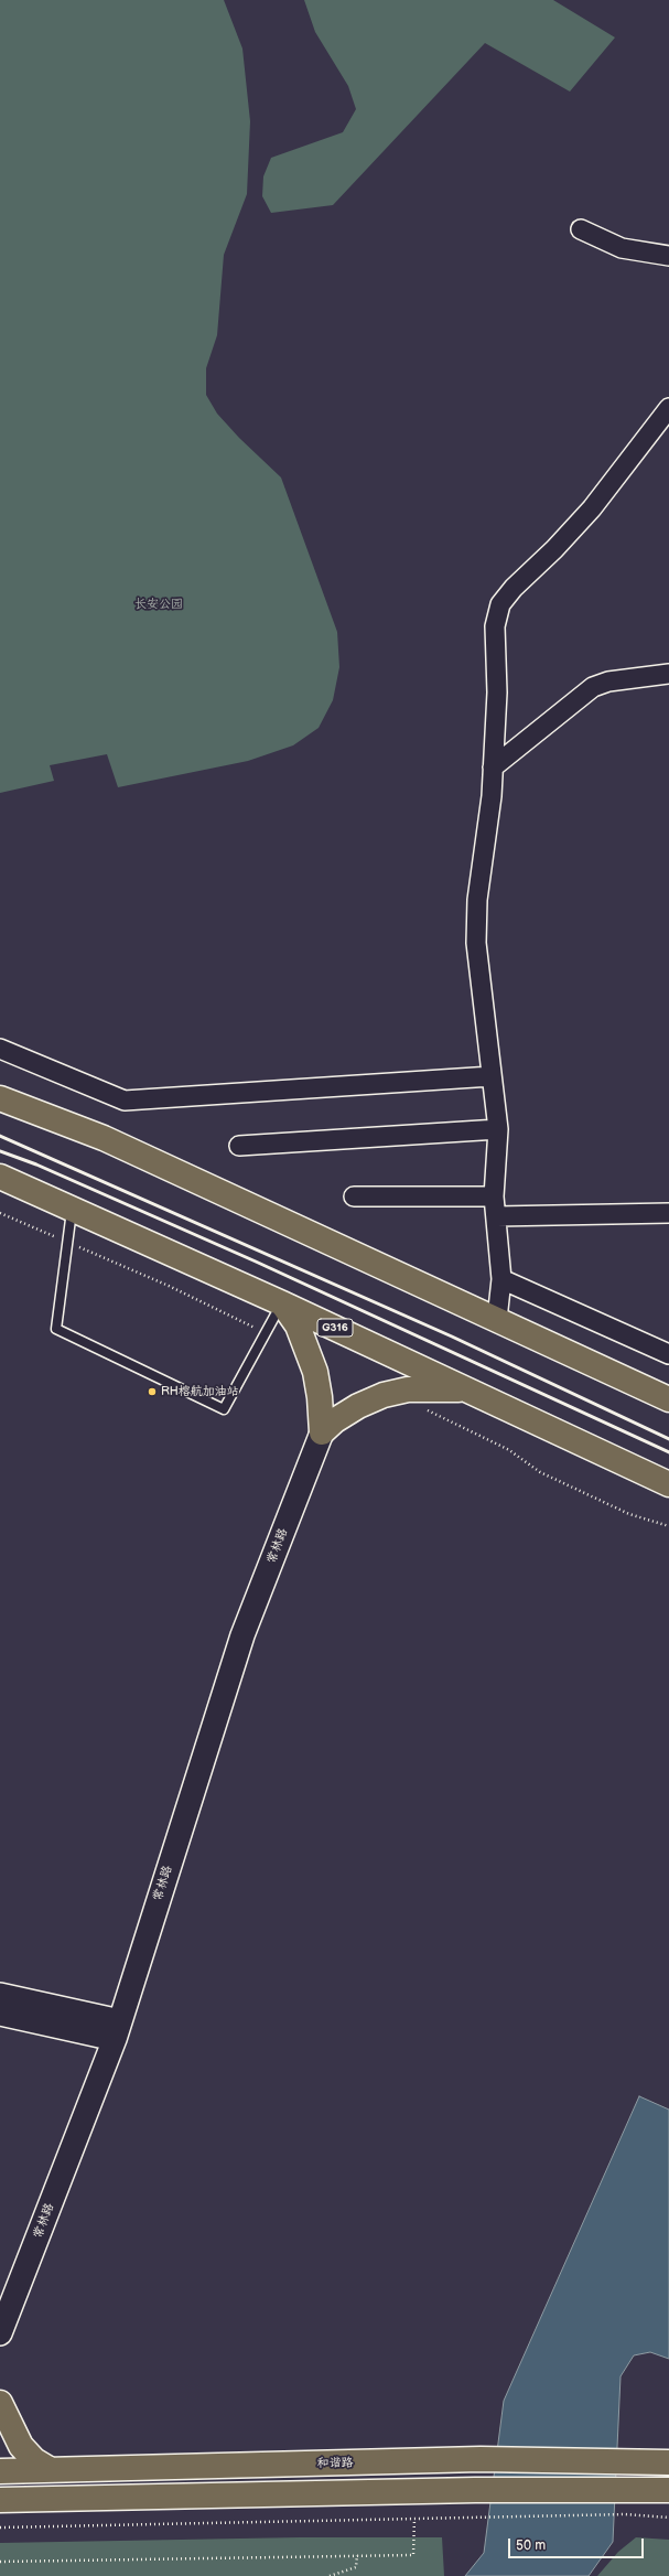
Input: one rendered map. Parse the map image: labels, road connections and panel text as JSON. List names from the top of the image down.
{
  "streets": {
    "main road": ["G316", "和谐路"],
    "street": ["常林路"]
  },
  "parks": ["长安公园"],
  "places": ["RH榕航加油站"],
  "scale_bar": "50 m"
}
